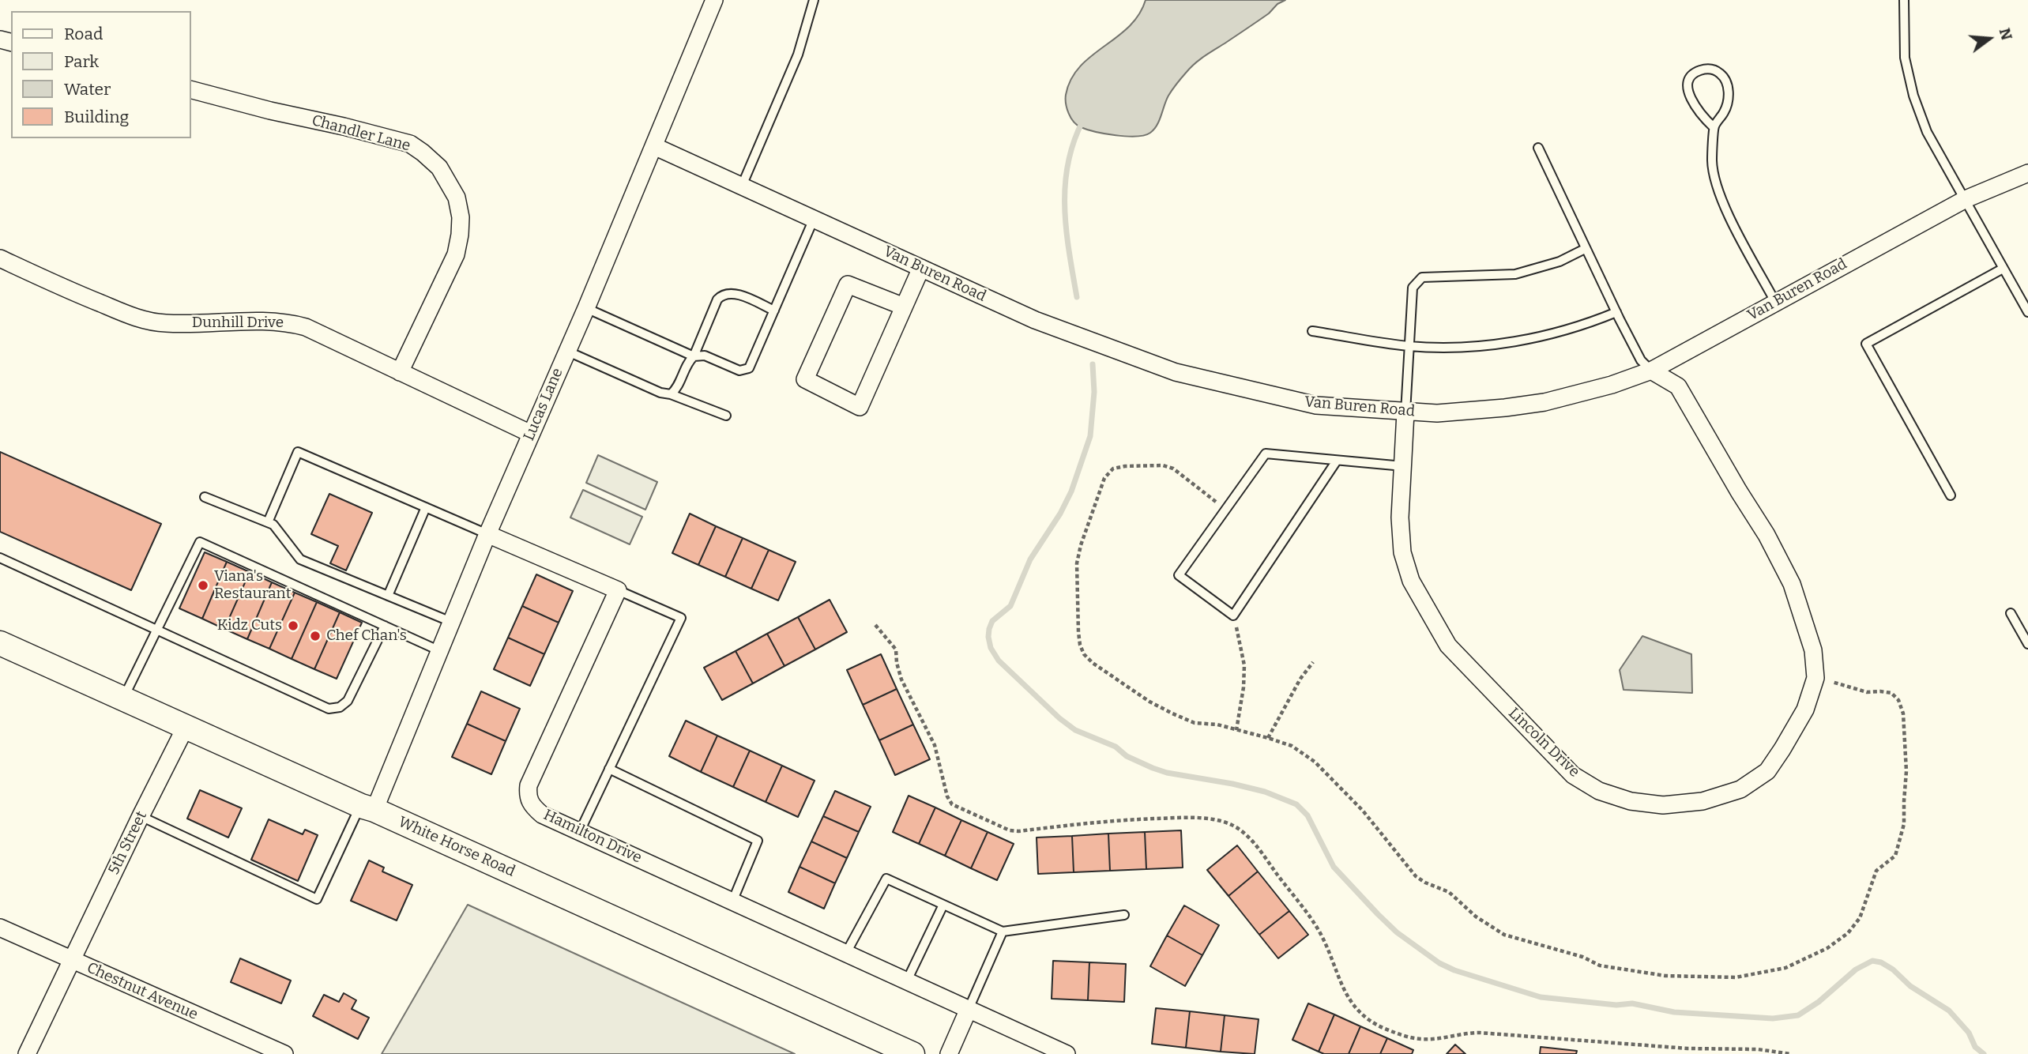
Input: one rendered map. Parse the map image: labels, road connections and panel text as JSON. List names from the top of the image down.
{
  "streets": {
    "main road": ["White Horse Road"],
    "street": [
      "Chandler Lane",
      "Van Buren Road",
      "Dunhill Drive",
      "Lucas Lane",
      "Lincoln Drive",
      "Hamilton Drive",
      "5th Street",
      "Chestnut Avenue"
    ]
  },
  "crossings": [
    ["Chandler Lane", "Dunhill Drive"],
    ["Van Buren Road", "Lucas Lane"],
    ["Van Buren Road", "Lincoln Drive"],
    ["Dunhill Drive", "Lucas Lane"],
    ["Lucas Lane", "White Horse Road"],
    ["5th Street", "White Horse Road"],
    ["5th Street", "Chestnut Avenue"]
  ],
  "places": ["Viana's Restaurant", "Kidz Cuts", "Chef Chan's"],
  "legend": [
    "Road",
    "Park",
    "Water",
    "Building"
  ],
  "north": "right"
}
